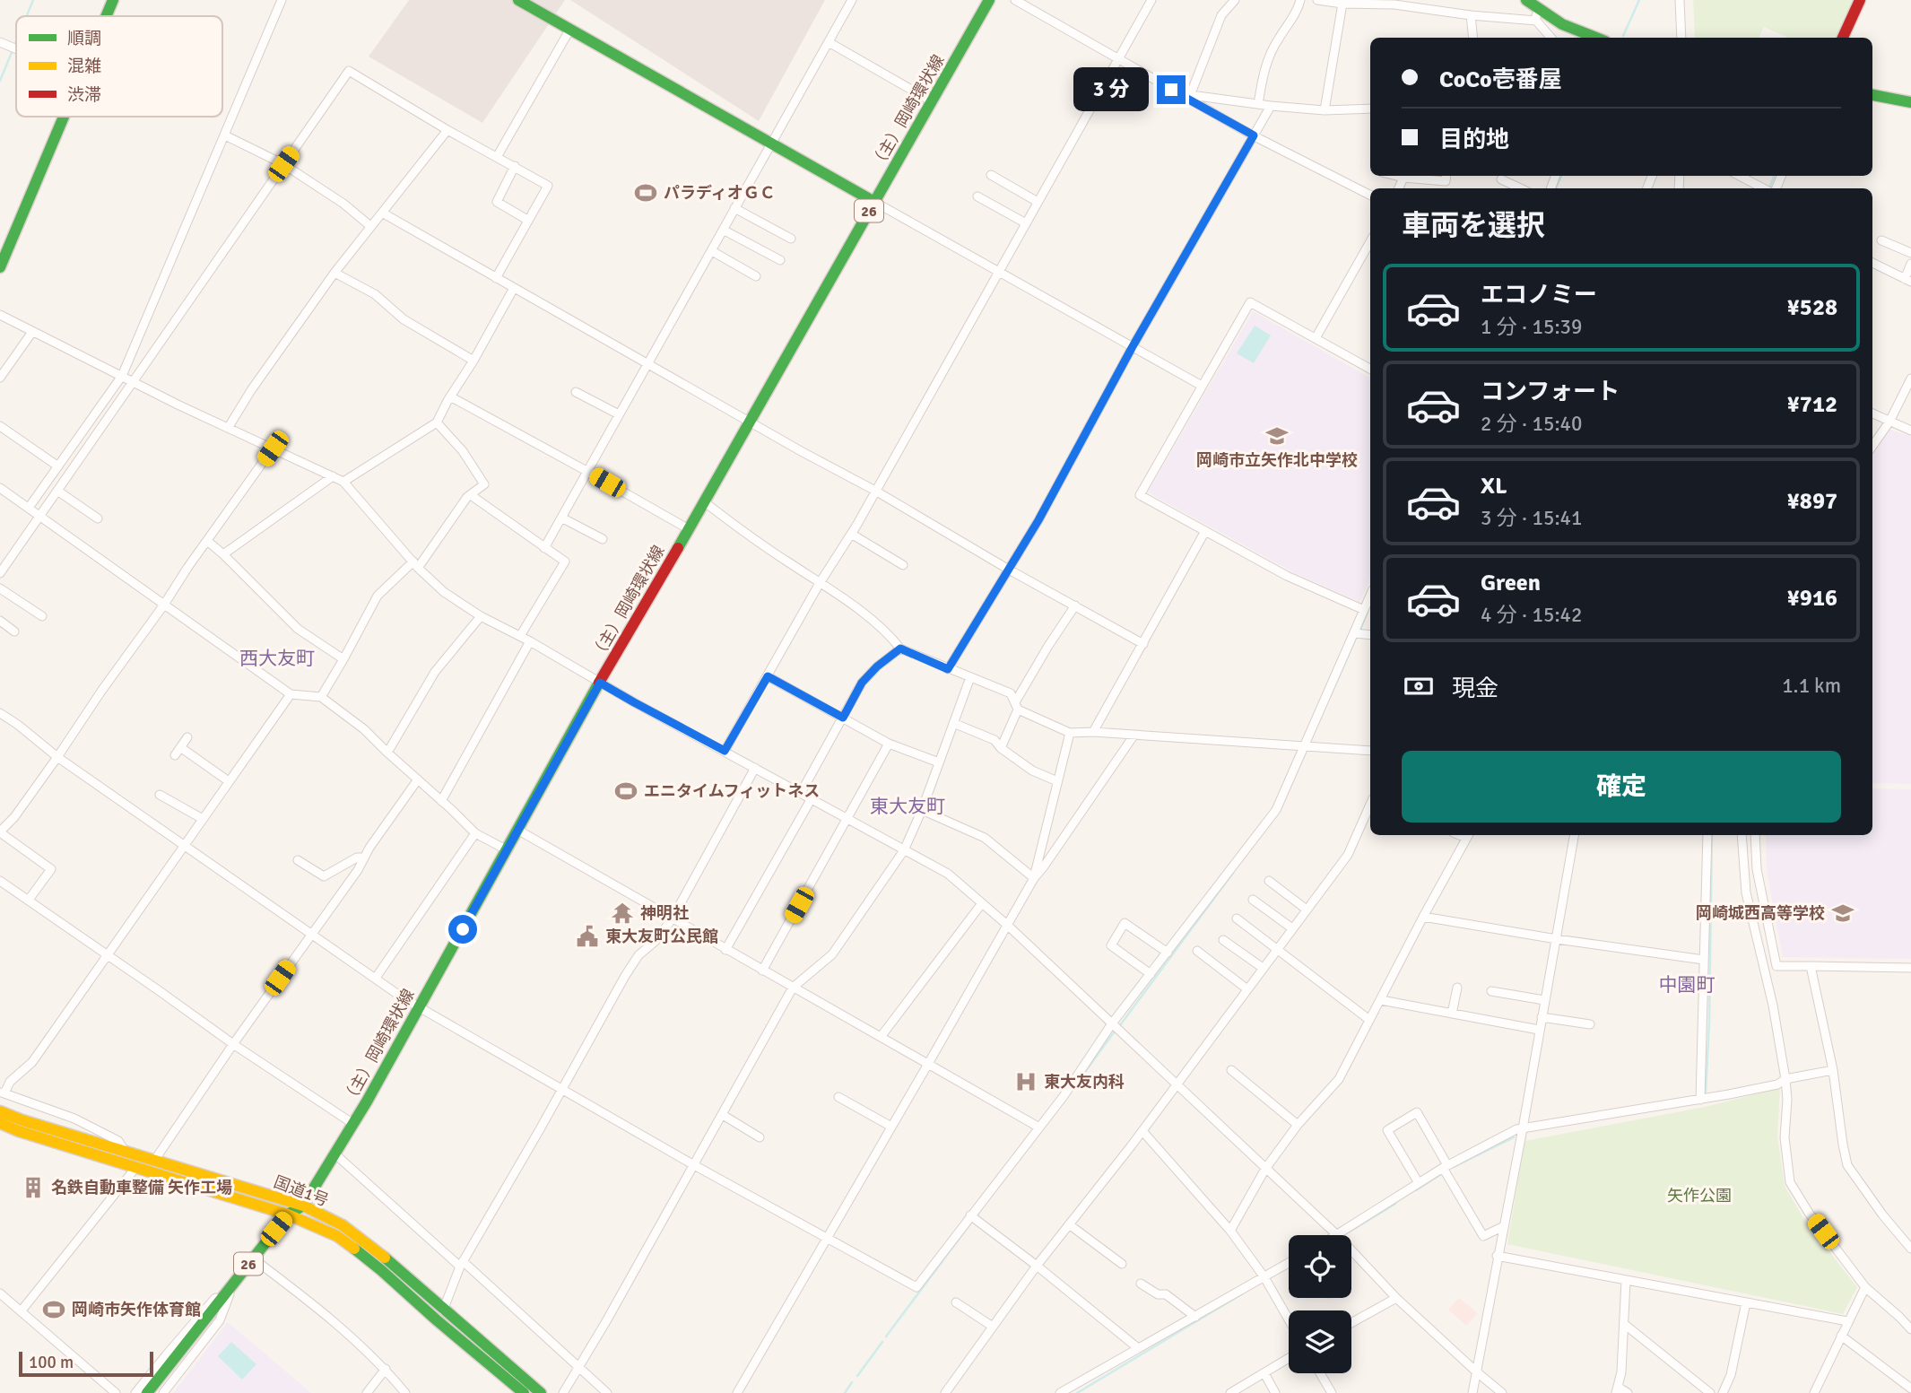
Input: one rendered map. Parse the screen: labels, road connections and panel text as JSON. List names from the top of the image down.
{
  "streets": {
    "main road": ["（主）岡崎環状線", "26", "国道1号"]
  },
  "crossings": [
    ["（主）岡崎環状線", "国道1号"]
  ],
  "districts": ["西大友町", "東大友町", "中園町"],
  "parks": ["矢作公園"],
  "places": {
    "sports": ["パラディオＧＣ", "エニタイムフィットネス", "岡崎市矢作体育館"],
    "school or university": ["岡崎市立矢作北中学校", "岡崎城西高等学校"],
    "temple": ["神明社"],
    "public building": ["東大友町公民館"],
    "hospital": ["東大友内科"],
    "building": ["名鉄自動車整備 矢作工場"]
  },
  "legend": ["順調", "混雑", "渋滞"],
  "scale_bar": "100 m",
  "page": {
    "banner": ["CoCo壱番屋", "目的地"],
    "bubble": "3 分",
    "heading": "車両を選択",
    "list": [
      {
        "name": "エコノミー",
        "note": "1 分 · 15:39",
        "value": "¥528"
      },
      {
        "name": "コンフォート",
        "note": "2 分 · 15:40",
        "value": "¥712"
      },
      {
        "name": "XL",
        "note": "3 分 · 15:41",
        "value": "¥897"
      },
      {
        "name": "Green",
        "note": "4 分 · 15:42",
        "value": "¥916"
      }
    ],
    "pay": ["現金", "1.1 km"],
    "buttons": "確定",
    "scale": "100 m"
  }
}
